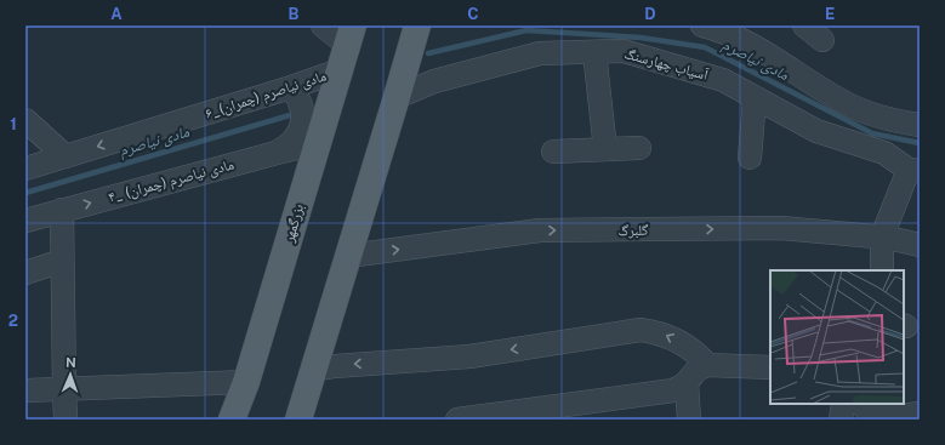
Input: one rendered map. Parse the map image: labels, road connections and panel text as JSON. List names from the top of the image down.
{
  "streets": {
    "main road": ["بزرگمهر"],
    "street": [
      "آسیاب چهارسنگ",
      "۶_مادی نیاصرم (چمران)",
      "۴_ مادی نیاصرم (چمران)",
      "گلبرگ"
    ]
  },
  "crossings": [
    ["۶_مادی نیاصرم (چمران)", "بزرگمهر"],
    ["۴_ مادی نیاصرم (چمران)", "بزرگمهر"]
  ],
  "one_way": ["۶_مادی نیاصرم (چمران)"],
  "water": ["مادی نیاصرم"],
  "north": "top",
  "grid": {
    "columns": [
      "A",
      "B",
      "C",
      "D",
      "E"
    ],
    "rows": ["1", "2"]
  }
}
